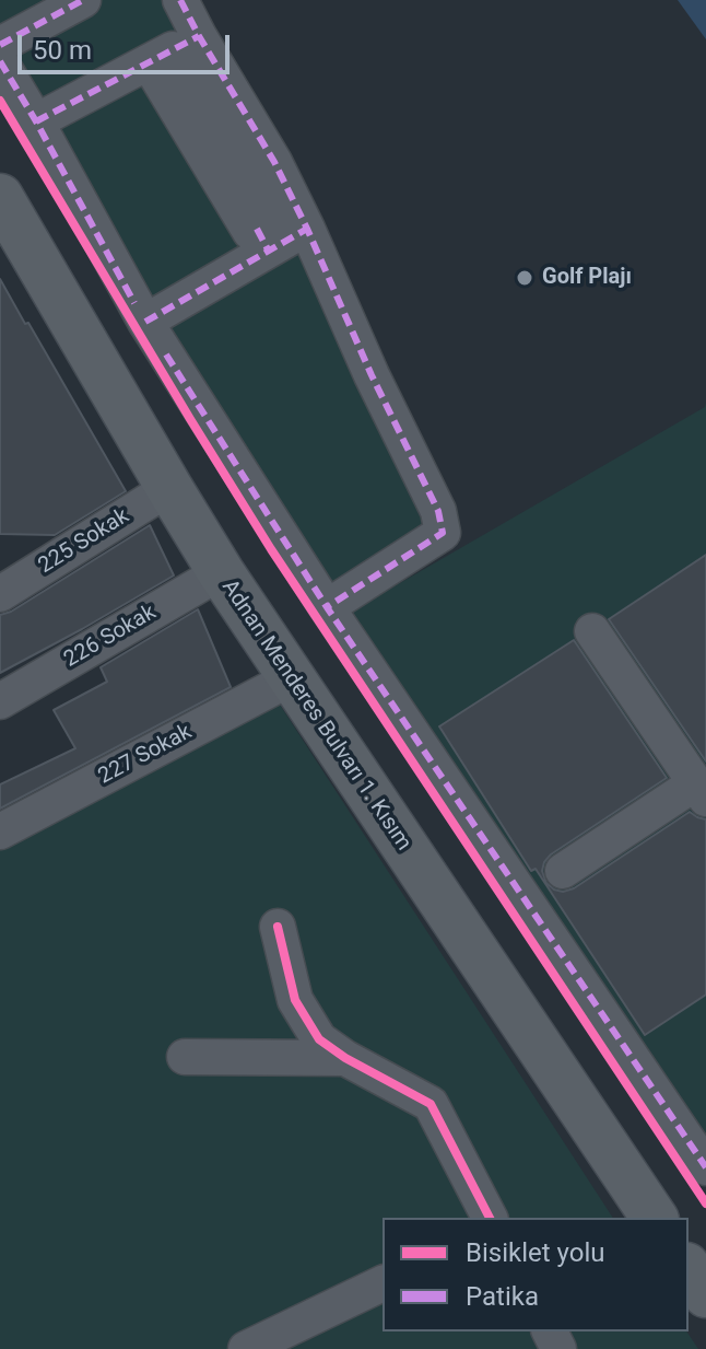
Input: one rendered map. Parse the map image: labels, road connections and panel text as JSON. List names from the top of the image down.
{
  "streets": {
    "main road": ["Adnan Menderes Bulvarı 1. Kısım"],
    "street": ["225 Sokak", "226 Sokak", "227 Sokak"]
  },
  "crossings": [
    ["225 Sokak", "Adnan Menderes Bulvarı 1. Kısım"],
    ["226 Sokak", "Adnan Menderes Bulvarı 1. Kısım"],
    ["Adnan Menderes Bulvarı 1. Kısım", "227 Sokak"]
  ],
  "places": ["Golf Plajı"],
  "legend": ["Bisiklet yolu", "Patika"],
  "scale_bar": "50 m"
}
